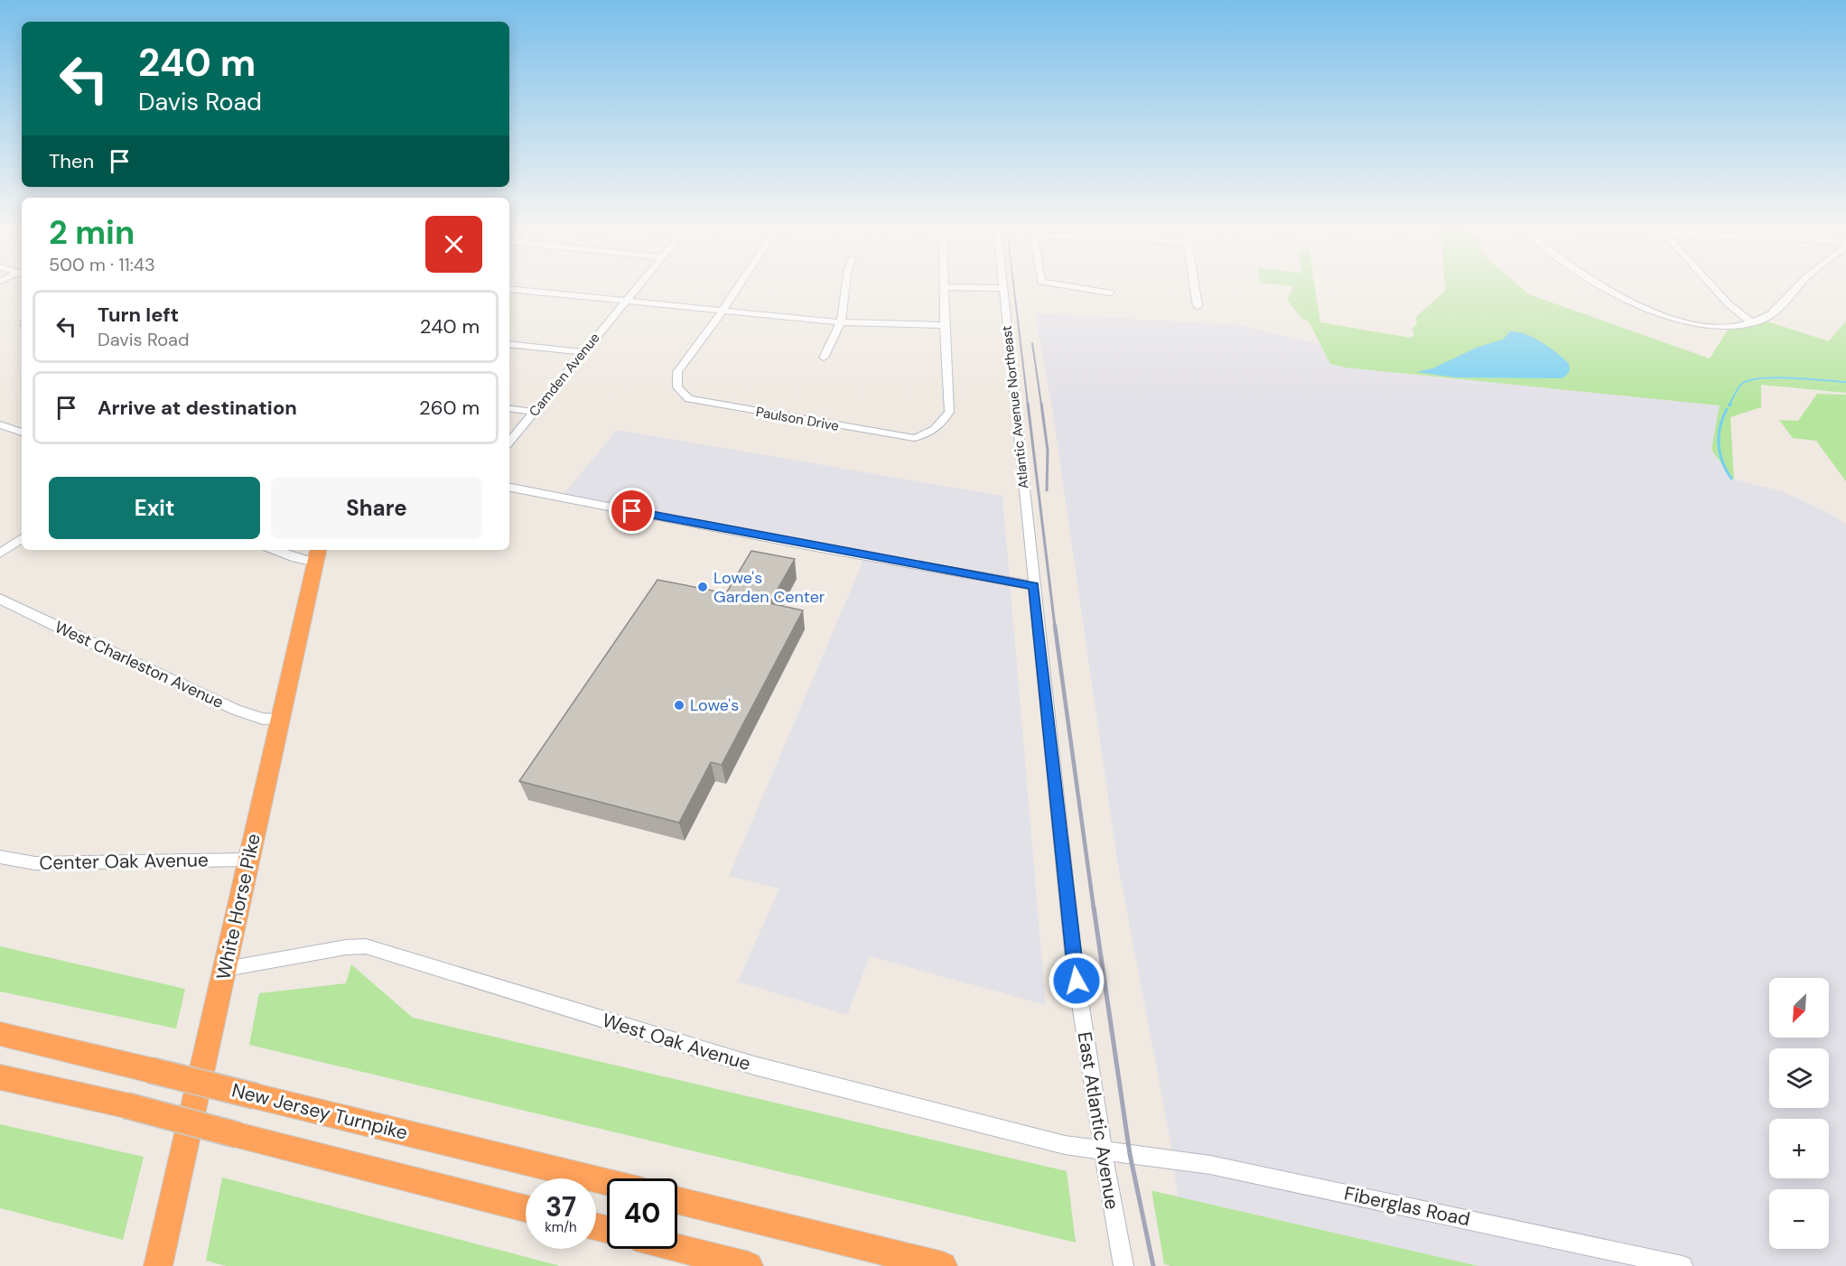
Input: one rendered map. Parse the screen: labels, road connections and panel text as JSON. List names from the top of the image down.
{
  "streets": {
    "highway": ["White Horse Pike", "New Jersey Turnpike"],
    "street": [
      "Camden Avenue",
      "Atlantic Avenue Northeast",
      "Paulson Drive",
      "West Charleston Avenue",
      "Center Oak Avenue",
      "West Oak Avenue",
      "East Atlantic Avenue",
      "Fiberglas Road"
    ]
  },
  "crossings": [
    ["Atlantic Avenue Northeast", "East Atlantic Avenue"],
    ["West Charleston Avenue", "White Horse Pike"],
    ["Center Oak Avenue", "White Horse Pike"],
    ["White Horse Pike", "West Oak Avenue"],
    ["West Oak Avenue", "East Atlantic Avenue"],
    ["West Oak Avenue", "Fiberglas Road"]
  ],
  "places": ["Lowe's Garden Center", "Lowe's"],
  "north": "bottom left",
  "page": {
    "turn": ["240 m", "Davis Road"],
    "then": "Then",
    "heading": ["2 min", "500 m · 11:43"],
    "list": [
      {
        "name": "Turn left",
        "note": "Davis Road",
        "value": "240 m"
      },
      {
        "name": "Arrive at destination",
        "value": "260 m"
      }
    ],
    "buttons": ["Exit", "Share"],
    "map_buttons": ["+", "−"],
    "speed": "37 km/h",
    "limit": "40"
  }
}
